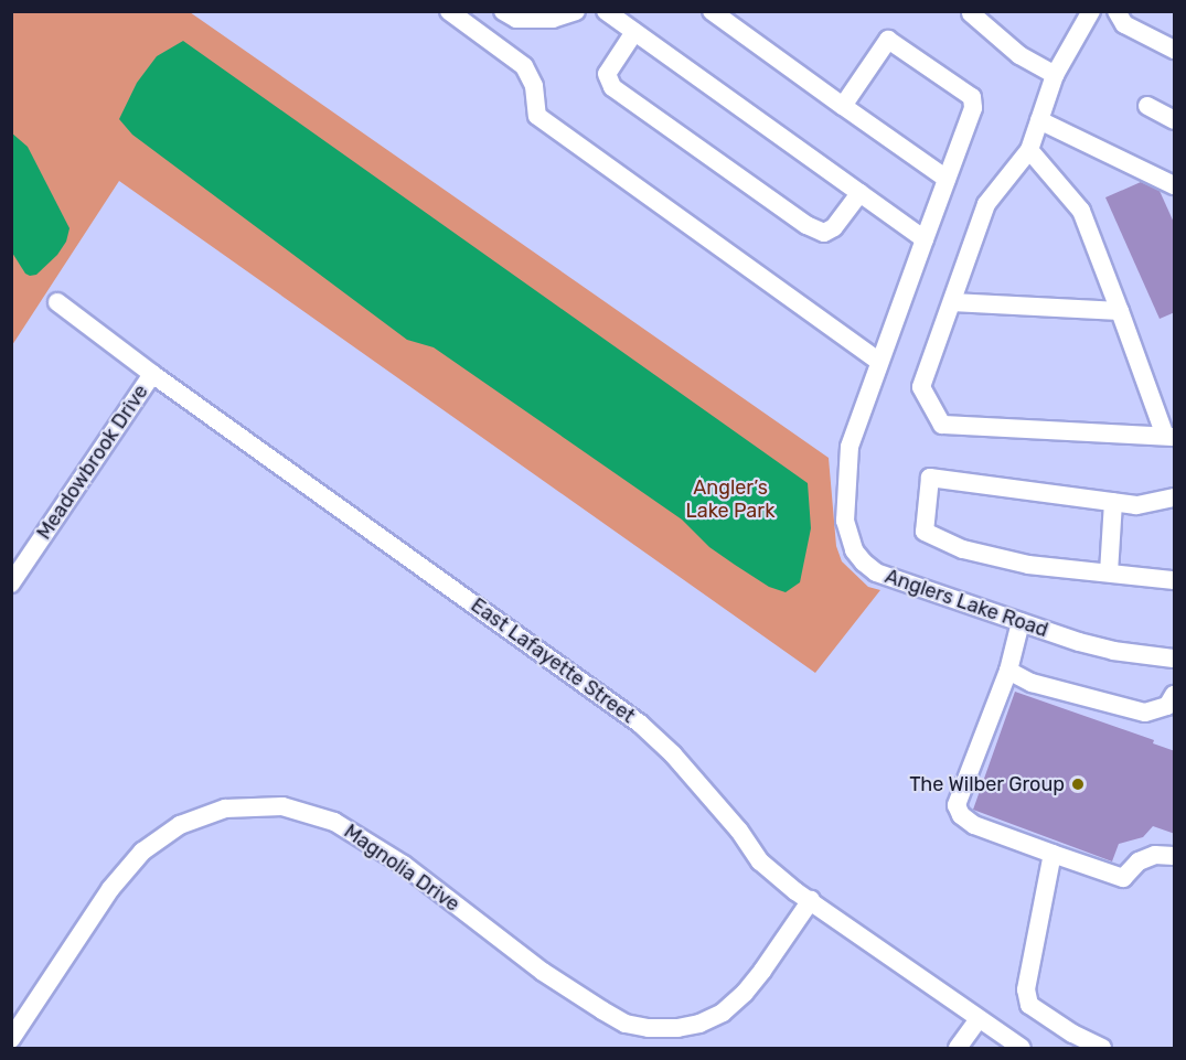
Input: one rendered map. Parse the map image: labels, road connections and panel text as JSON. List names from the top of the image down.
{
  "streets": {
    "street": [
      "Meadowbrook Drive",
      "Anglers Lake Road",
      "East Lafayette Street",
      "Magnolia Drive"
    ]
  },
  "crossings": [
    ["Meadowbrook Drive", "East Lafayette Street"],
    ["East Lafayette Street", "Magnolia Drive"]
  ],
  "parks": ["Angler’s Lake Park"],
  "places": ["The Wilber Group"]
}
